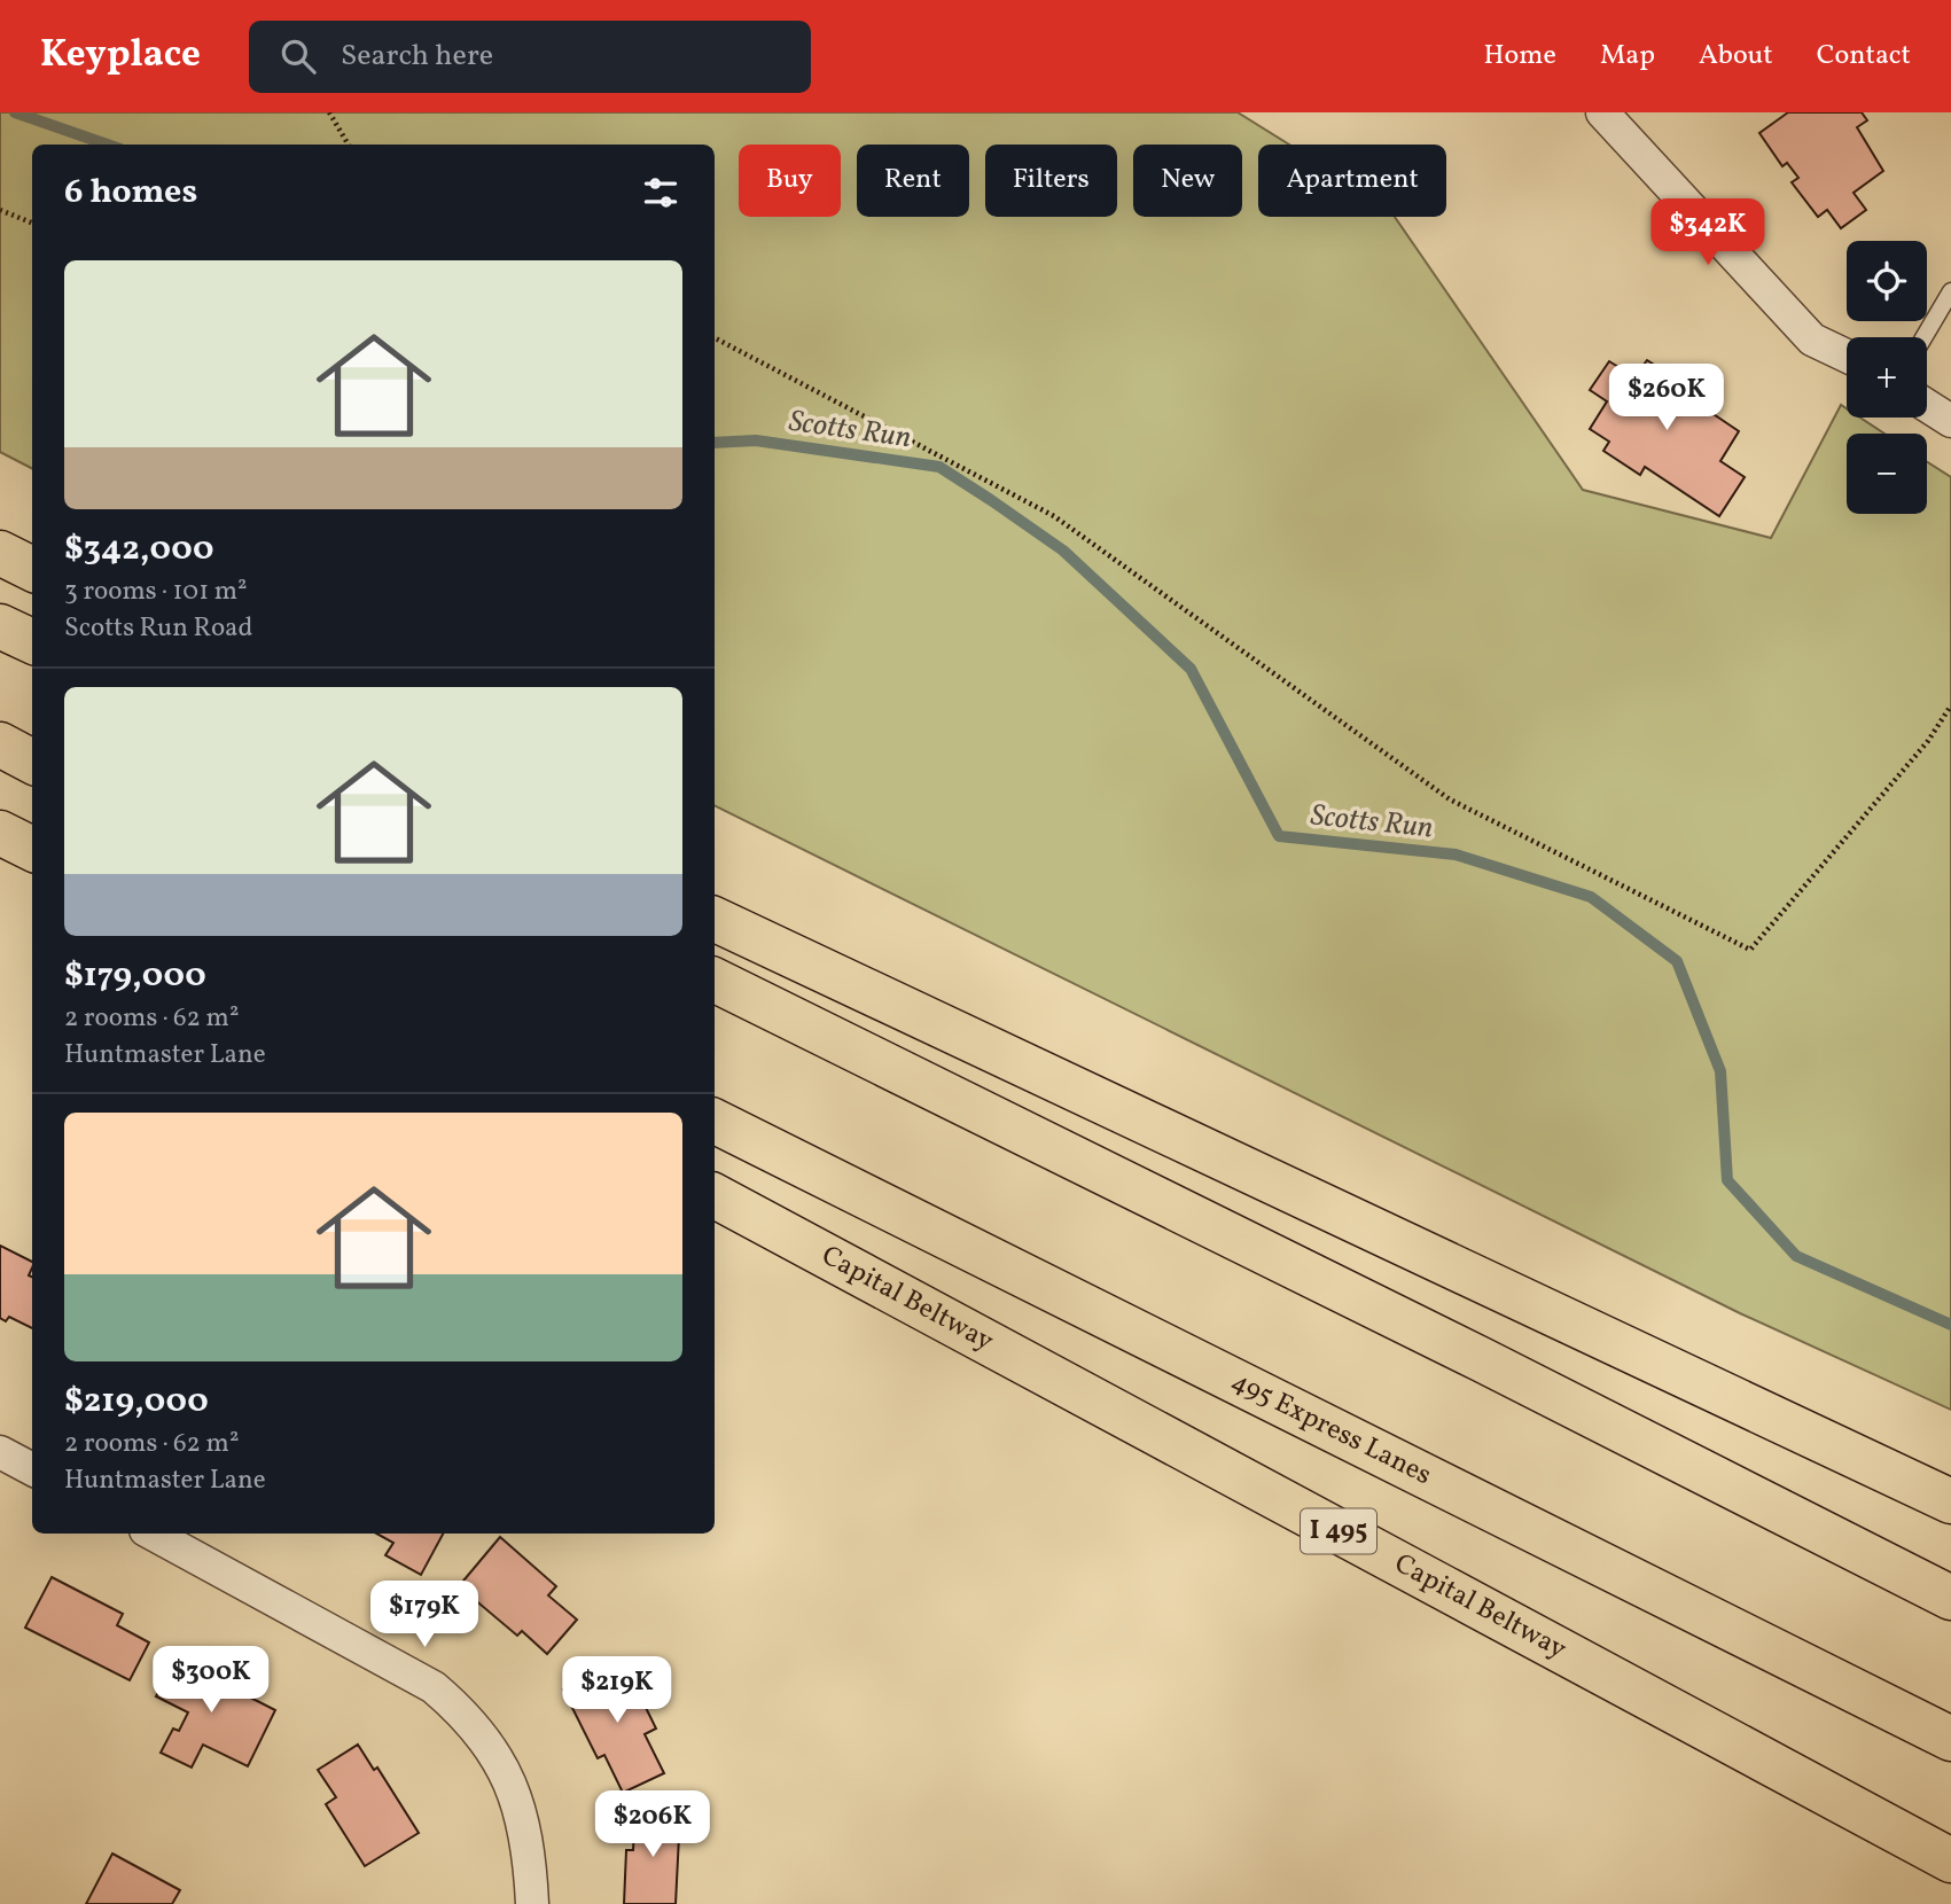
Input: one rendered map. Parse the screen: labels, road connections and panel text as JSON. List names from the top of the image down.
{
  "streets": {
    "highway": ["Capital Beltway", "495 Express Lanes", "I 495"]
  },
  "water": ["Scotts Run"],
  "page": {
    "header": "Keyplace",
    "search": "Search here",
    "nav": [
      "Home",
      "Map",
      "About",
      "Contact"
    ],
    "chip": [
      "Buy",
      "Rent",
      "Filters",
      "New",
      "Apartment"
    ],
    "heading": "6 homes",
    "price": [
      "$342K",
      "$260K",
      "$179K",
      "$300K",
      "$219K",
      "$206K"
    ],
    "map_buttons": ["+", "−"],
    "list": [
      {
        "name": "$342,000",
        "note": "3 rooms · 101 m² · Scotts Run Road"
      },
      {
        "name": "$179,000",
        "note": "2 rooms · 62 m² · Huntmaster Lane"
      },
      {
        "name": "$219,000",
        "note": "2 rooms · 62 m² · Huntmaster Lane"
      }
    ]
  }
}
